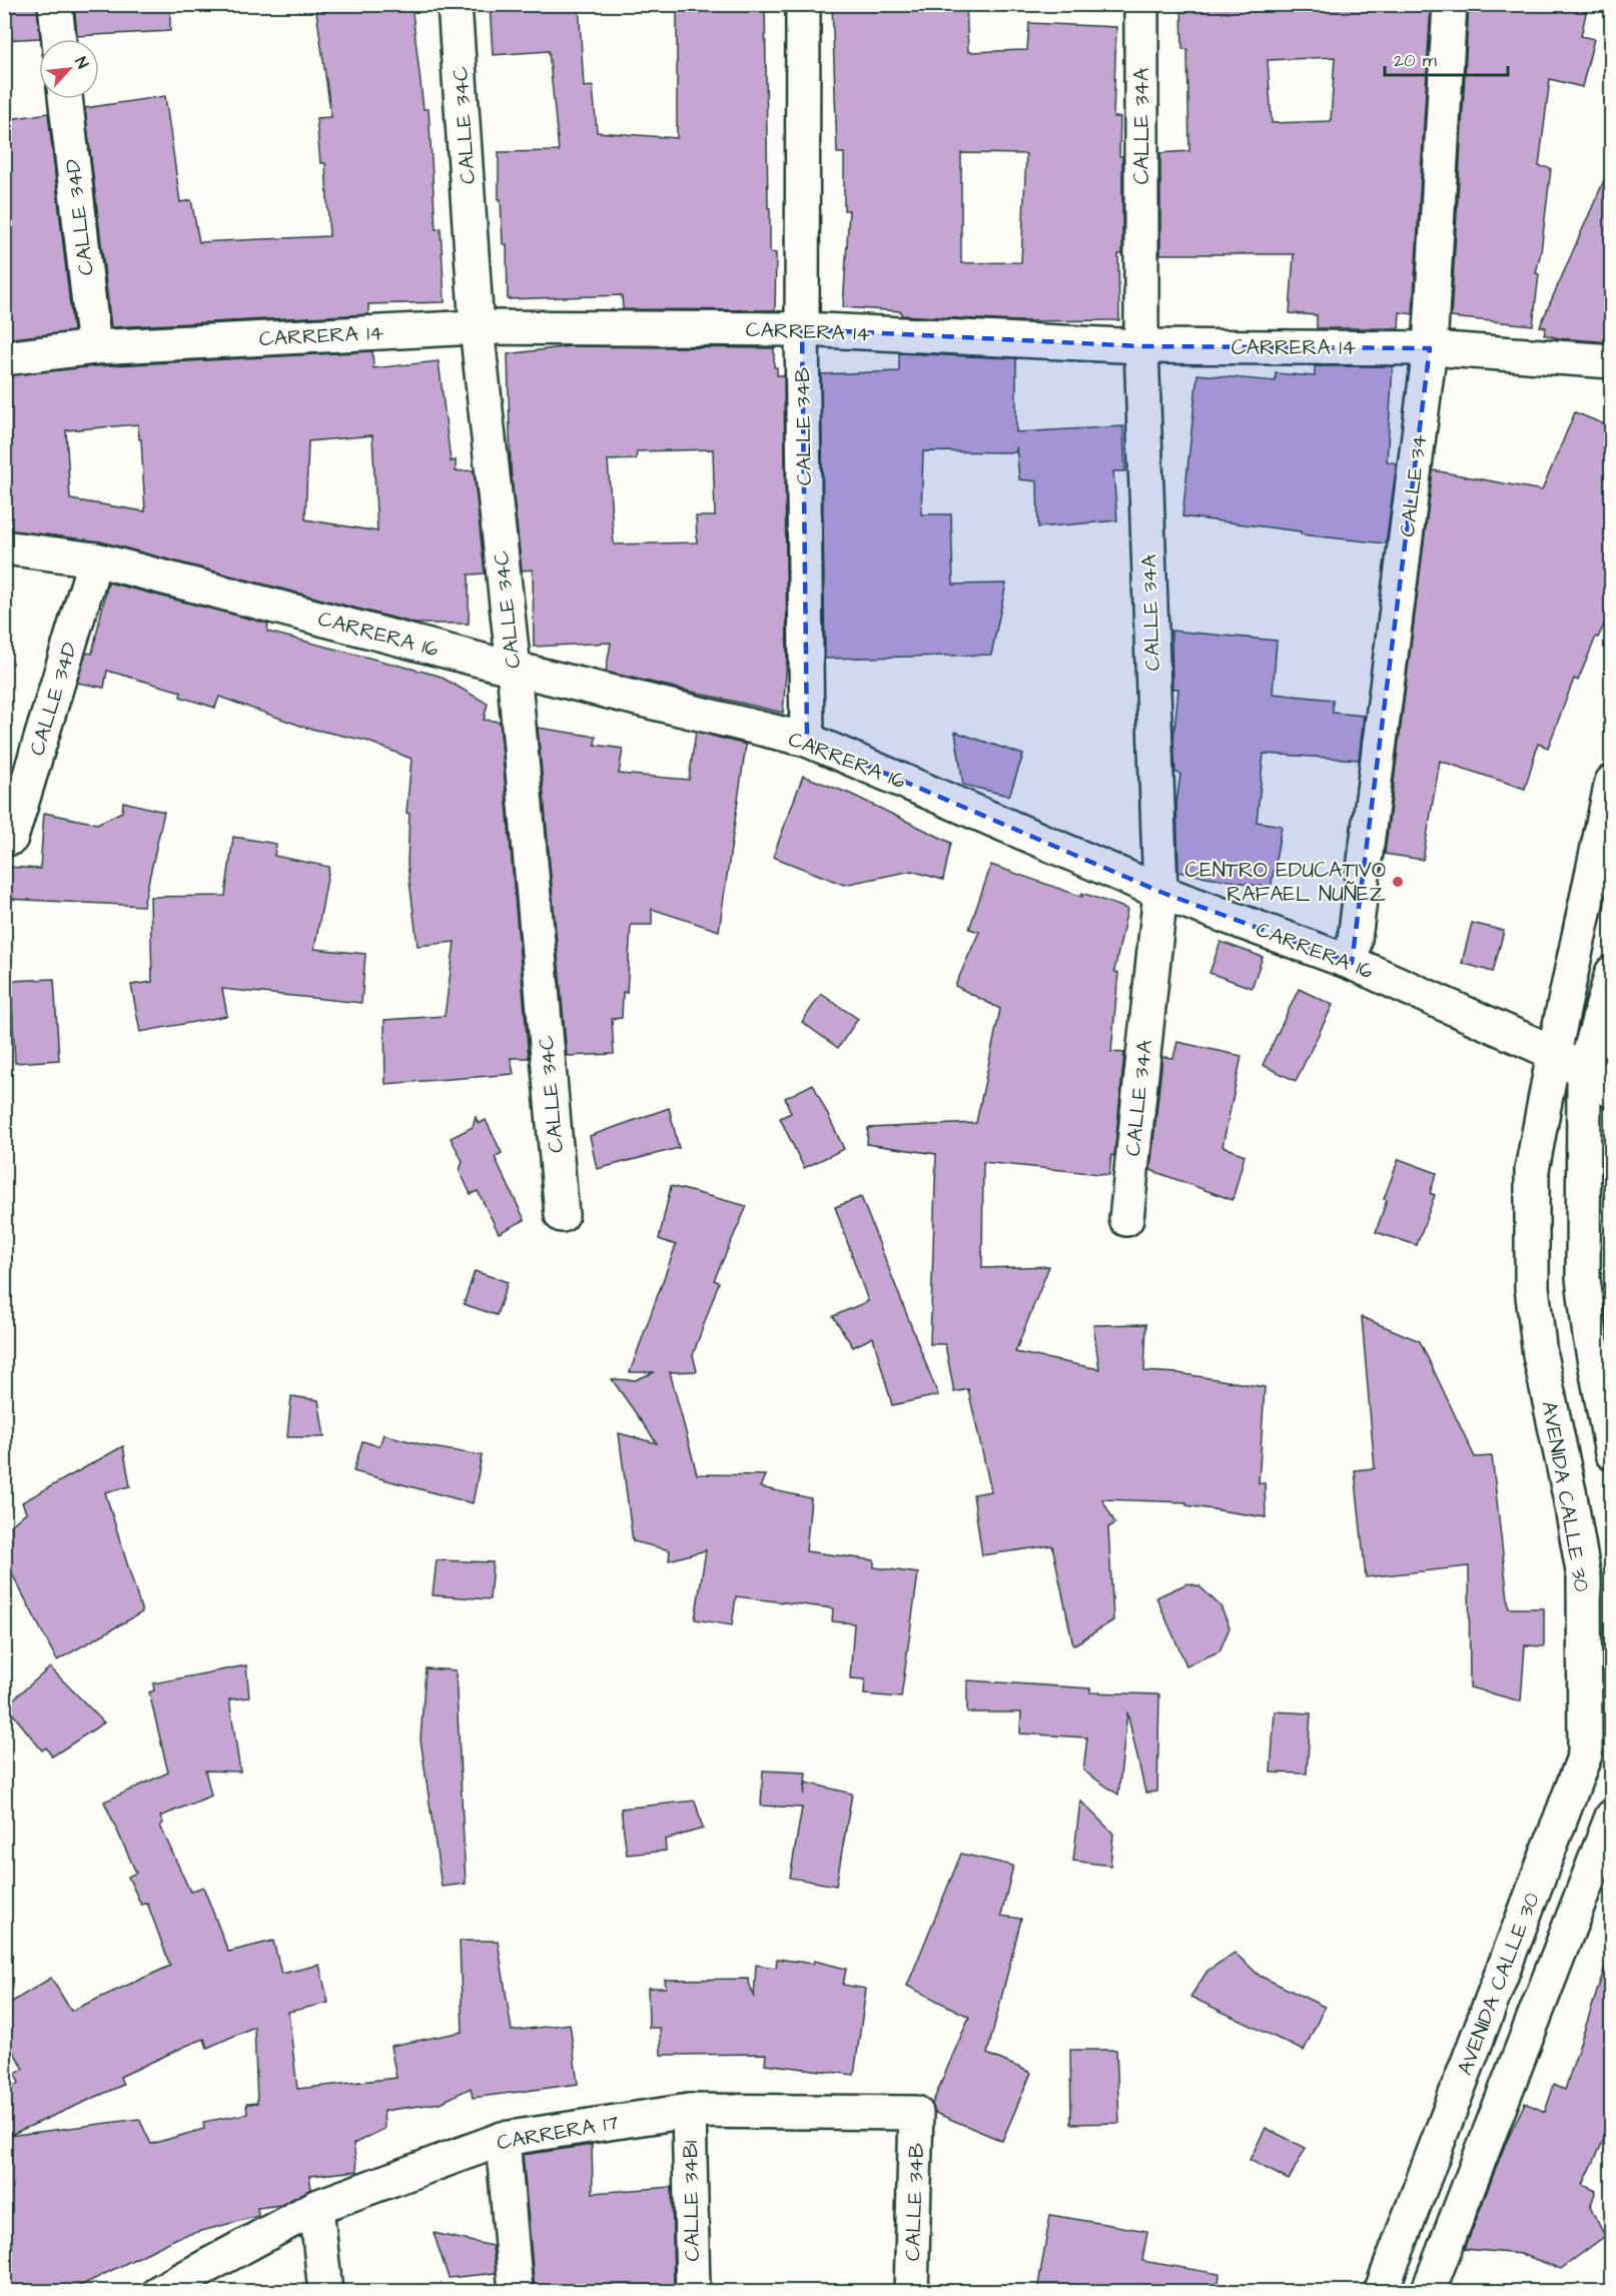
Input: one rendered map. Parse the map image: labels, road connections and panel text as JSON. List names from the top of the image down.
{
  "streets": {
    "street": [
      "CALLE 34C",
      "CALLE 34A",
      "CALLE 34D",
      "CARRERA 14",
      "CALLE 34B",
      "CALLE 34",
      "CARRERA 16",
      "AVENIDA CALLE 30",
      "CARRERA 17",
      "CALLE 34B1"
    ]
  },
  "crossings": [
    ["CALLE 34C", "CARRERA 14"],
    ["CALLE 34C", "CARRERA 16"],
    ["CALLE 34A", "CARRERA 14"],
    ["CALLE 34A", "CARRERA 16"],
    ["CALLE 34D", "CARRERA 14"],
    ["CALLE 34D", "CARRERA 16"],
    ["CARRERA 14", "CALLE 34B"],
    ["CARRERA 14", "CALLE 34"],
    ["CALLE 34B", "CARRERA 16"],
    ["CALLE 34B", "CARRERA 17"],
    ["CALLE 34", "CARRERA 16"],
    ["CARRERA 16", "AVENIDA CALLE 30"],
    ["CARRERA 17", "CALLE 34B1"]
  ],
  "places": ["CENTRO EDUCATIVO RAFAEL NUÑEZ"],
  "scale_bar": "20 m",
  "north": "top right"
}
